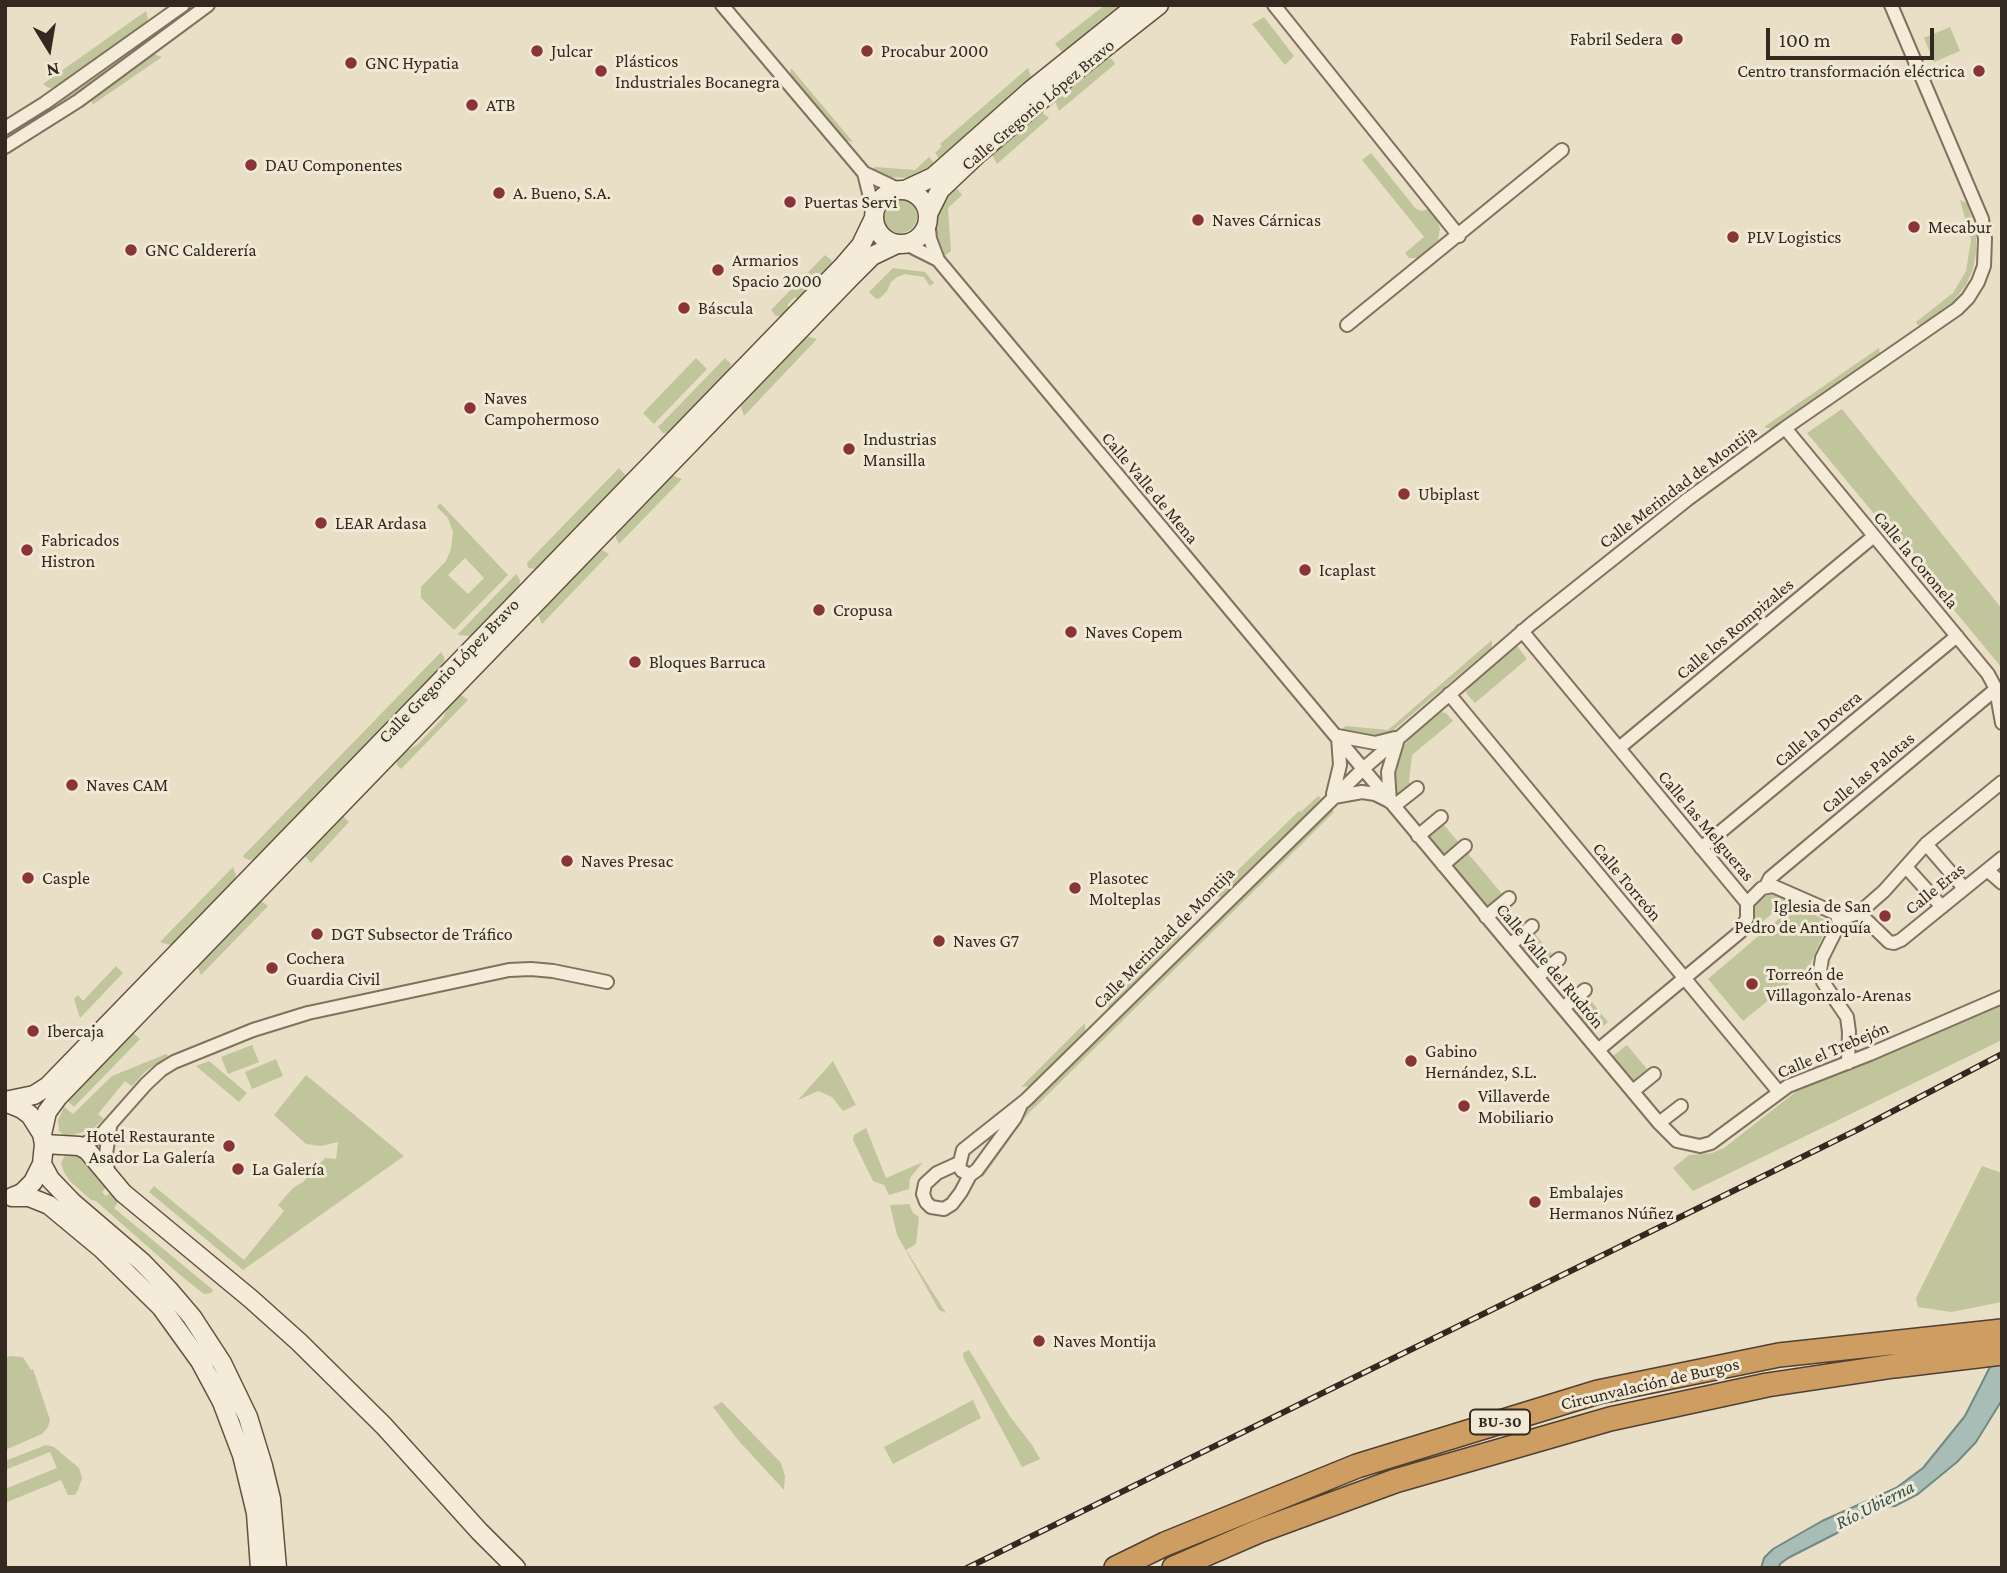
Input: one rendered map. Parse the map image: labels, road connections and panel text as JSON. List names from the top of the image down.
{
  "streets": {
    "highway": ["Circunvalación de Burgos", "BU-30"],
    "main road": ["Calle Gregorio López Bravo"],
    "street": [
      "Calle Merindad de Montija",
      "Calle Valle de Mena",
      "Calle la Coronela",
      "Calle los Rompizales",
      "Calle la Dovera",
      "Calle las Palotas",
      "Calle las Melgueras",
      "Calle Torreón",
      "Calle Eras",
      "Calle Valle del Rudrón",
      "Calle el Trebejón"
    ]
  },
  "crossings": [
    ["Calle Gregorio López Bravo", "Calle Valle de Mena"],
    ["Calle Merindad de Montija", "Calle Valle de Mena"],
    ["Calle Merindad de Montija", "Calle la Coronela"],
    ["Calle Merindad de Montija", "Calle las Melgueras"],
    ["Calle Merindad de Montija", "Calle Torreón"],
    ["Calle Merindad de Montija", "Calle Valle del Rudrón"],
    ["Calle Valle de Mena", "Calle Valle del Rudrón"],
    ["Calle la Coronela", "Calle los Rompizales"],
    ["Calle la Coronela", "Calle la Dovera"],
    ["Calle la Coronela", "Calle las Palotas"],
    ["Calle los Rompizales", "Calle las Melgueras"],
    ["Calle la Dovera", "Calle las Melgueras"],
    ["Calle las Palotas", "Calle las Melgueras"],
    ["Calle Torreón", "Calle el Trebejón"],
    ["Calle Valle del Rudrón", "Calle el Trebejón"]
  ],
  "water": ["Río Ubierna"],
  "places": [
    "Fabril Sedera",
    "Julcar",
    "Procabur 2000",
    "GNC Hypatia",
    "Plásticos Industriales Bocanegra",
    "Centro transformación eléctrica",
    "ATB",
    "DAU Componentes",
    "A. Bueno, S.A.",
    "Puertas Servi",
    "Naves Cárnicas",
    "Mecabur",
    "PLV Logistics",
    "GNC Calderería",
    "Armarios Spacio 2000",
    "Báscula",
    "Naves Campohermoso",
    "Industrias Mansilla",
    "Ubiplast",
    "LEAR Ardasa",
    "Fabricados Histron",
    "Icaplast",
    "Cropusa",
    "Naves Copem",
    "Bloques Barruca",
    "Naves CAM",
    "Naves Presac",
    "Casple",
    "Plasotec Molteplas",
    "Iglesia de San Pedro de Antioquía",
    "DGT Subsector de Tráfico",
    "Naves G7",
    "Cochera Guardia Civil",
    "Torreón de Villagonzalo-Arenas",
    "Ibercaja",
    "Gabino Hernández, S.L.",
    "Villaverde Mobiliario",
    "Hotel Restaurante Asador La Galería",
    "La Galería",
    "Embalajes Hermanos Núñez",
    "Naves Montija"
  ],
  "scale_bar": "100 m",
  "north": "bottom"
}
